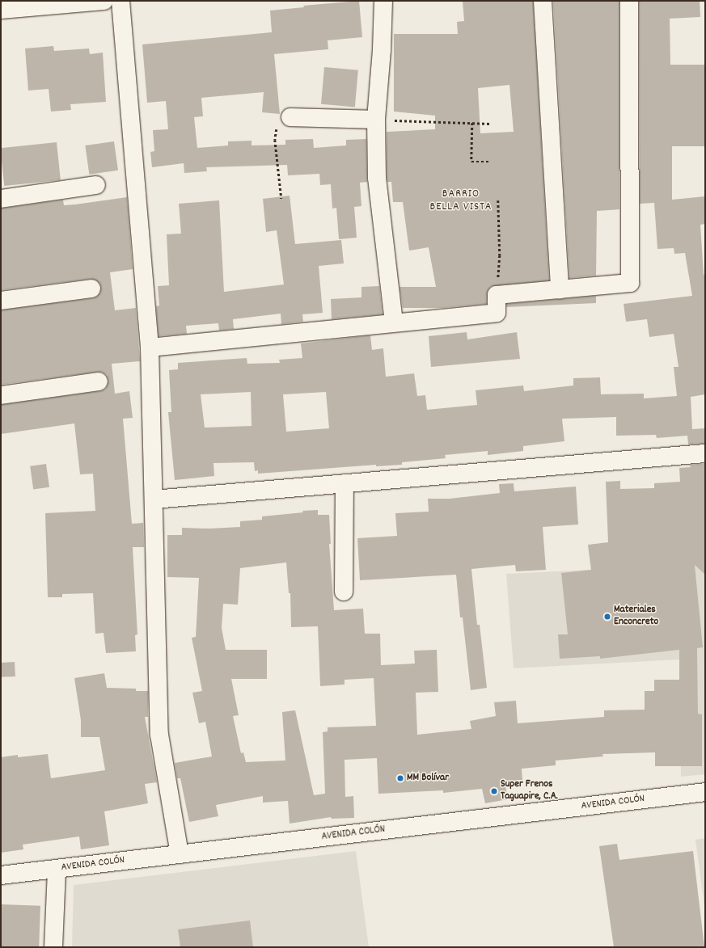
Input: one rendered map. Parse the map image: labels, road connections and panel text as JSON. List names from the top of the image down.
{
  "streets": {
    "street": ["AVENIDA COLÓN"]
  },
  "districts": ["BARRIO BELLA VISTA"],
  "places": ["Materiales Enconcreto", "MM Bolívar", "Super Frenos Taguapire, C.A."]
}
